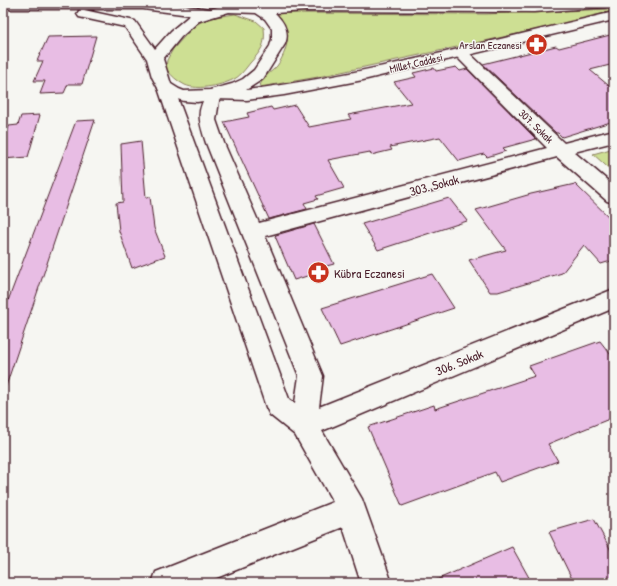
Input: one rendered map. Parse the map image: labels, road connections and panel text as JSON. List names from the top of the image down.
{
  "streets": {
    "main road": [
      "Millet Caddesi",
      "307. Sokak",
      "303. Sokak",
      "306. Sokak"
    ]
  },
  "crossings": [
    ["Millet Caddesi", "307. Sokak"],
    ["307. Sokak", "303. Sokak"]
  ],
  "places": {
    "pharmacy": ["Arslan Eczanesi", "Kübra Eczanesi"]
  }
}
